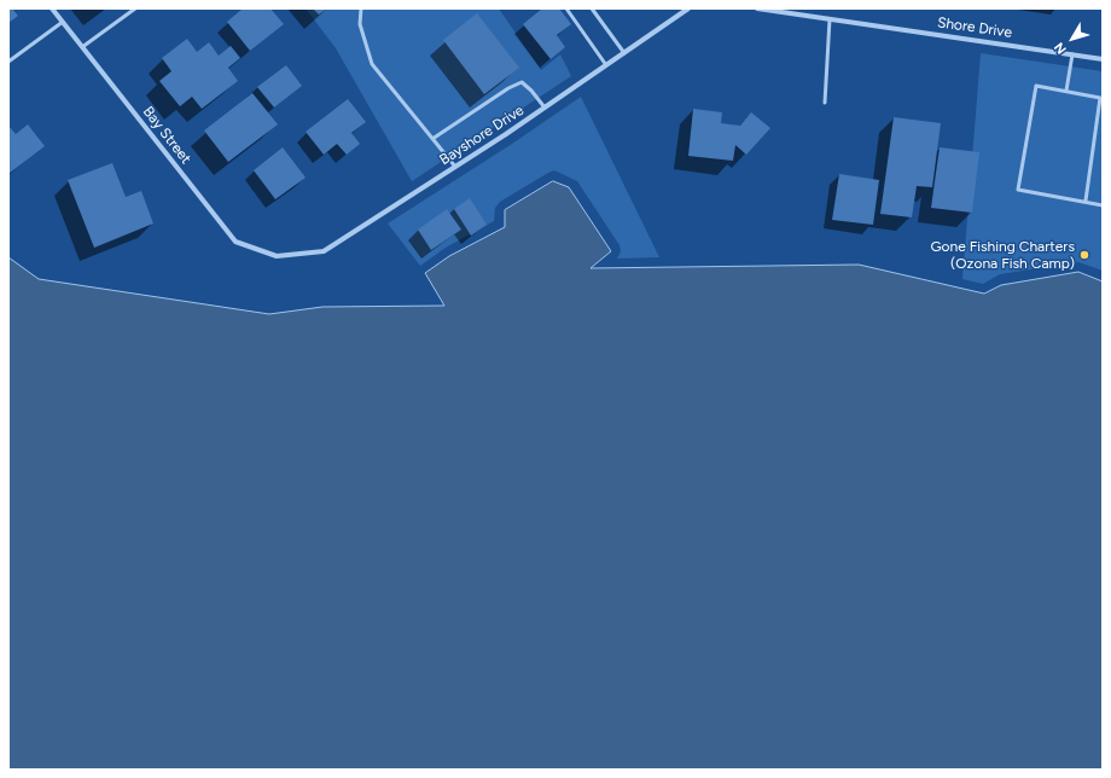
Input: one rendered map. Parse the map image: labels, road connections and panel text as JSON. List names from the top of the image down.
{
  "streets": {
    "street": ["Shore Drive", "Bay Street", "Bayshore Drive"]
  },
  "crossings": [
    ["Bay Street", "Bayshore Drive"]
  ],
  "places": ["Gone Fishing Charters (Ozona Fish Camp)"],
  "north": "bottom left"
}
